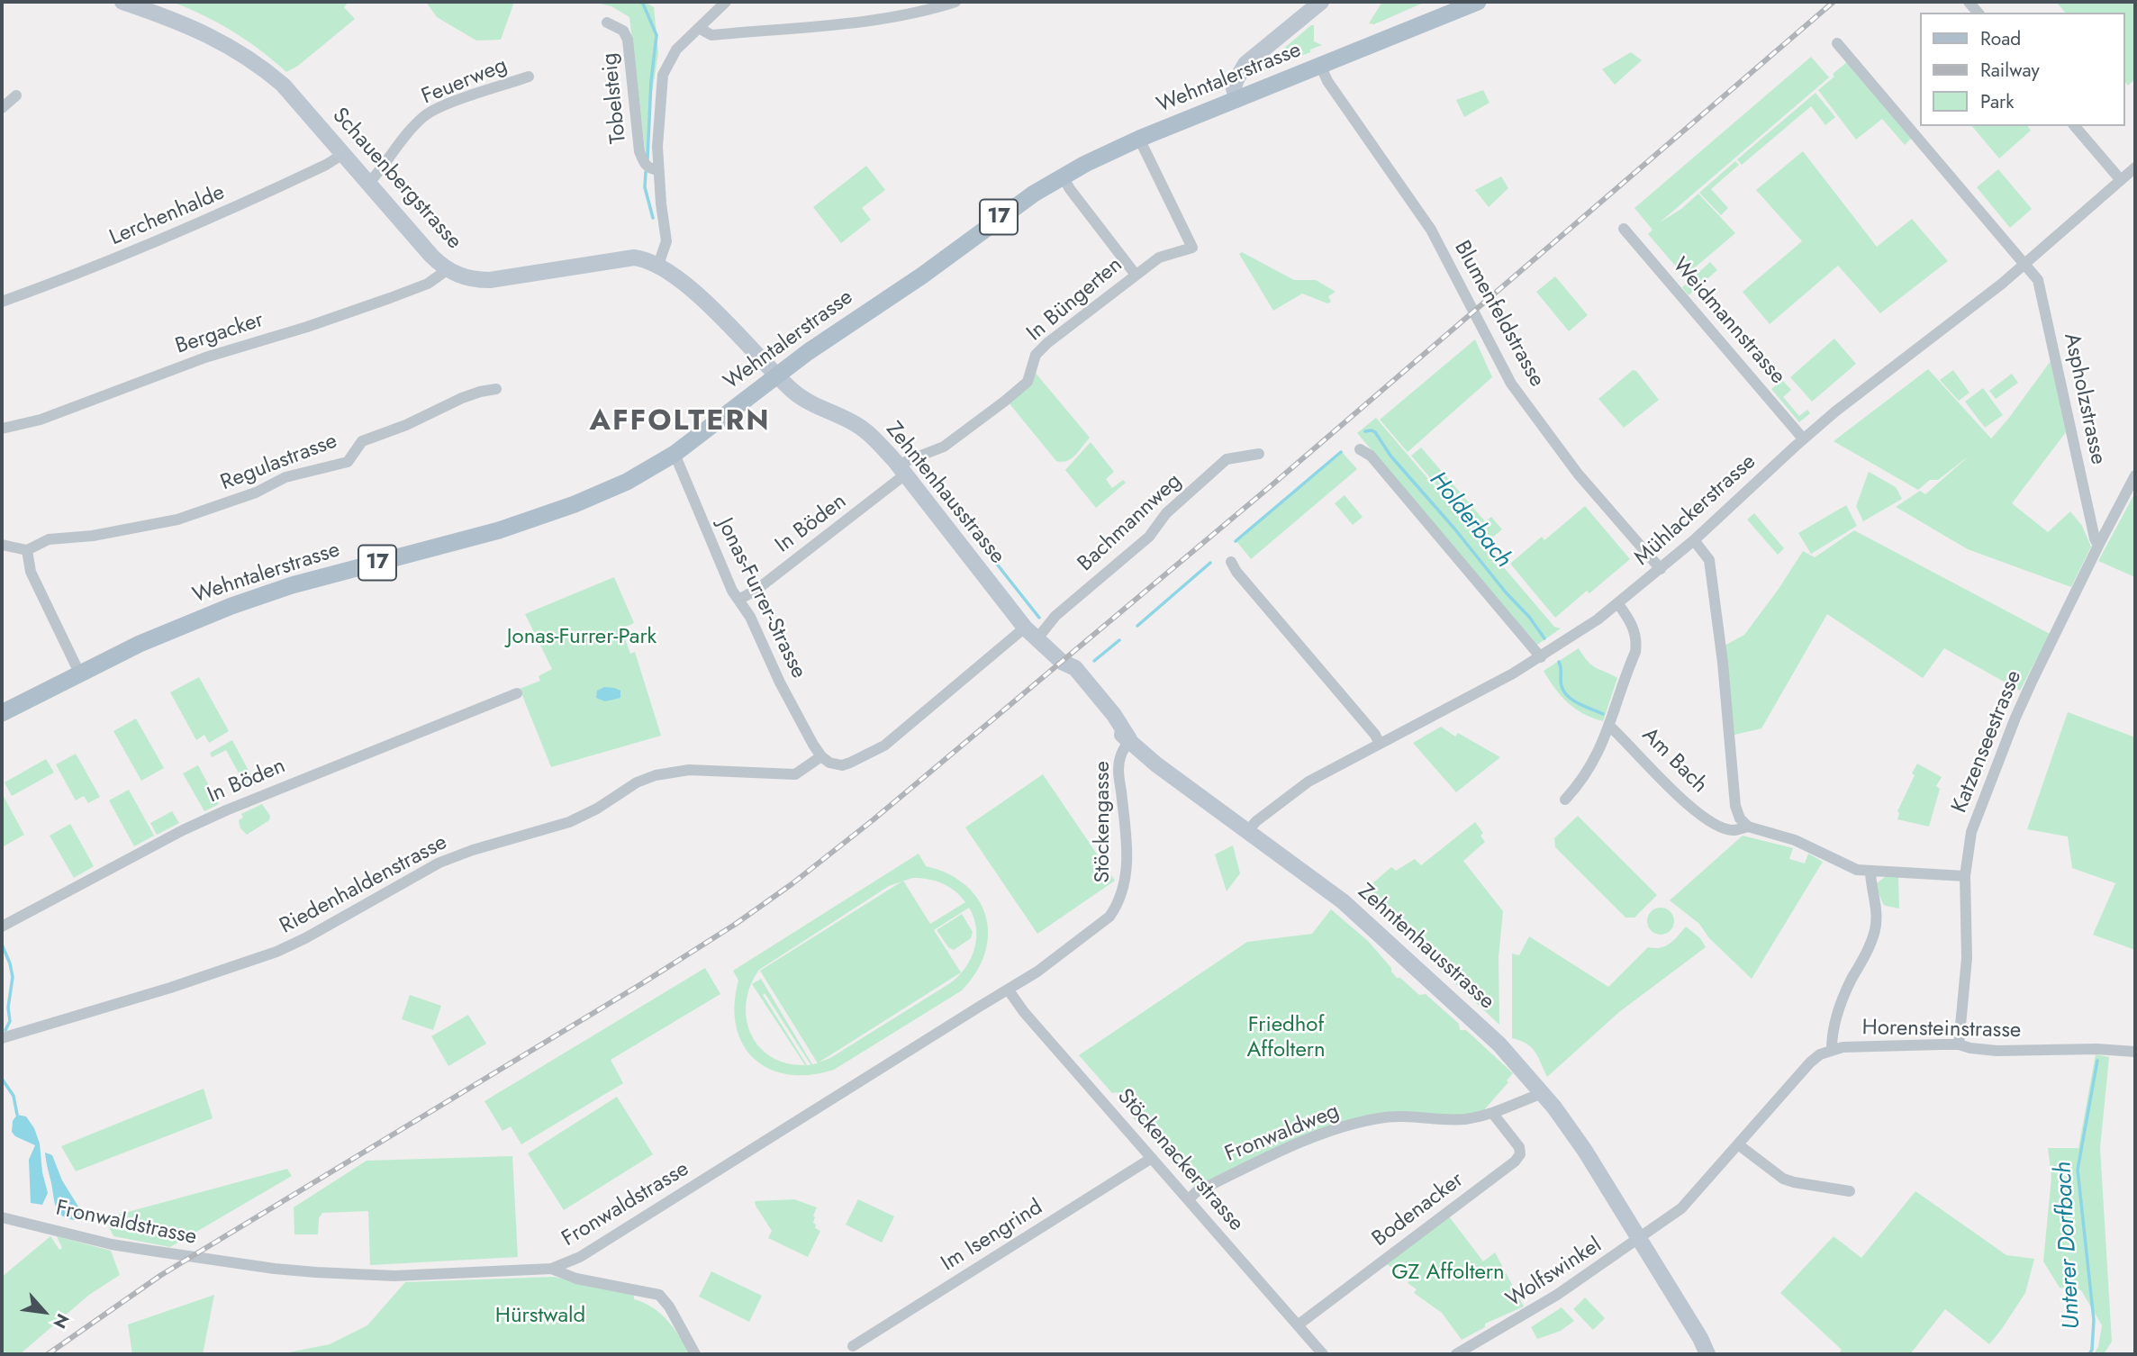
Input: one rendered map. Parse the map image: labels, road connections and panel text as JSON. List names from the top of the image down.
{
  "streets": {
    "main road": ["Wehntalerstrasse", "17"],
    "street": [
      "Feuerweg",
      "Tobelsteig",
      "Schauenbergstrasse",
      "Lerchenhalde",
      "In Büngerten",
      "Blumenfeldstrasse",
      "Weidmannstrasse",
      "Bergacker",
      "Aspholzstrasse",
      "Regulastrasse",
      "Zehntenhausstrasse",
      "Mühlackerstrasse",
      "Bachmannweg",
      "In Böden",
      "Jonas-Furrer-Strasse",
      "Katzenseestrasse",
      "Am Bach",
      "Stöckengasse",
      "Riedenhaldenstrasse",
      "Horensteinstrasse",
      "Fronwaldweg",
      "Stöckenackerstrasse",
      "Fronwaldstrasse",
      "Bodenacker",
      "Im Isengrind",
      "Wolfswinkel"
    ]
  },
  "crossings": [
    ["Wehntalerstrasse", "Schauenbergstrasse"],
    ["Wehntalerstrasse", "In Büngerten"],
    ["Wehntalerstrasse", "Blumenfeldstrasse"],
    ["Wehntalerstrasse", "Zehntenhausstrasse"],
    ["Wehntalerstrasse", "Jonas-Furrer-Strasse"],
    ["Feuerweg", "Schauenbergstrasse"],
    ["Schauenbergstrasse", "Lerchenhalde"],
    ["Schauenbergstrasse", "Bergacker"],
    ["Schauenbergstrasse", "Zehntenhausstrasse"],
    ["In Büngerten", "Zehntenhausstrasse"],
    ["In Büngerten", "In Böden"],
    ["Blumenfeldstrasse", "Mühlackerstrasse"],
    ["Weidmannstrasse", "Mühlackerstrasse"],
    ["Aspholzstrasse", "Mühlackerstrasse"],
    ["Aspholzstrasse", "Katzenseestrasse"],
    ["Zehntenhausstrasse", "Mühlackerstrasse"],
    ["Zehntenhausstrasse", "Bachmannweg"],
    ["Zehntenhausstrasse", "In Böden"],
    ["Zehntenhausstrasse", "Stöckengasse"],
    ["Zehntenhausstrasse", "Horensteinstrasse"],
    ["Zehntenhausstrasse", "Fronwaldweg"],
    ["Zehntenhausstrasse", "Wolfswinkel"],
    ["In Böden", "Jonas-Furrer-Strasse"],
    ["Jonas-Furrer-Strasse", "Riedenhaldenstrasse"],
    ["Katzenseestrasse", "Horensteinstrasse"],
    ["Stöckengasse", "Fronwaldstrasse"],
    ["Horensteinstrasse", "Wolfswinkel"],
    ["Fronwaldweg", "Stöckenackerstrasse"],
    ["Fronwaldweg", "Bodenacker"],
    ["Stöckenackerstrasse", "Fronwaldstrasse"],
    ["Stöckenackerstrasse", "Bodenacker"],
    ["Stöckenackerstrasse", "Im Isengrind"]
  ],
  "districts": ["AFFOLTERN"],
  "water": ["Holderbach", "Unterer Dorfbach"],
  "parks": [
    "Jonas-Furrer-Park",
    "Friedhof Affoltern",
    "GZ Affoltern",
    "Hürstwald"
  ],
  "legend": ["Road", "Railway", "Park"],
  "north": "bottom right"
}
